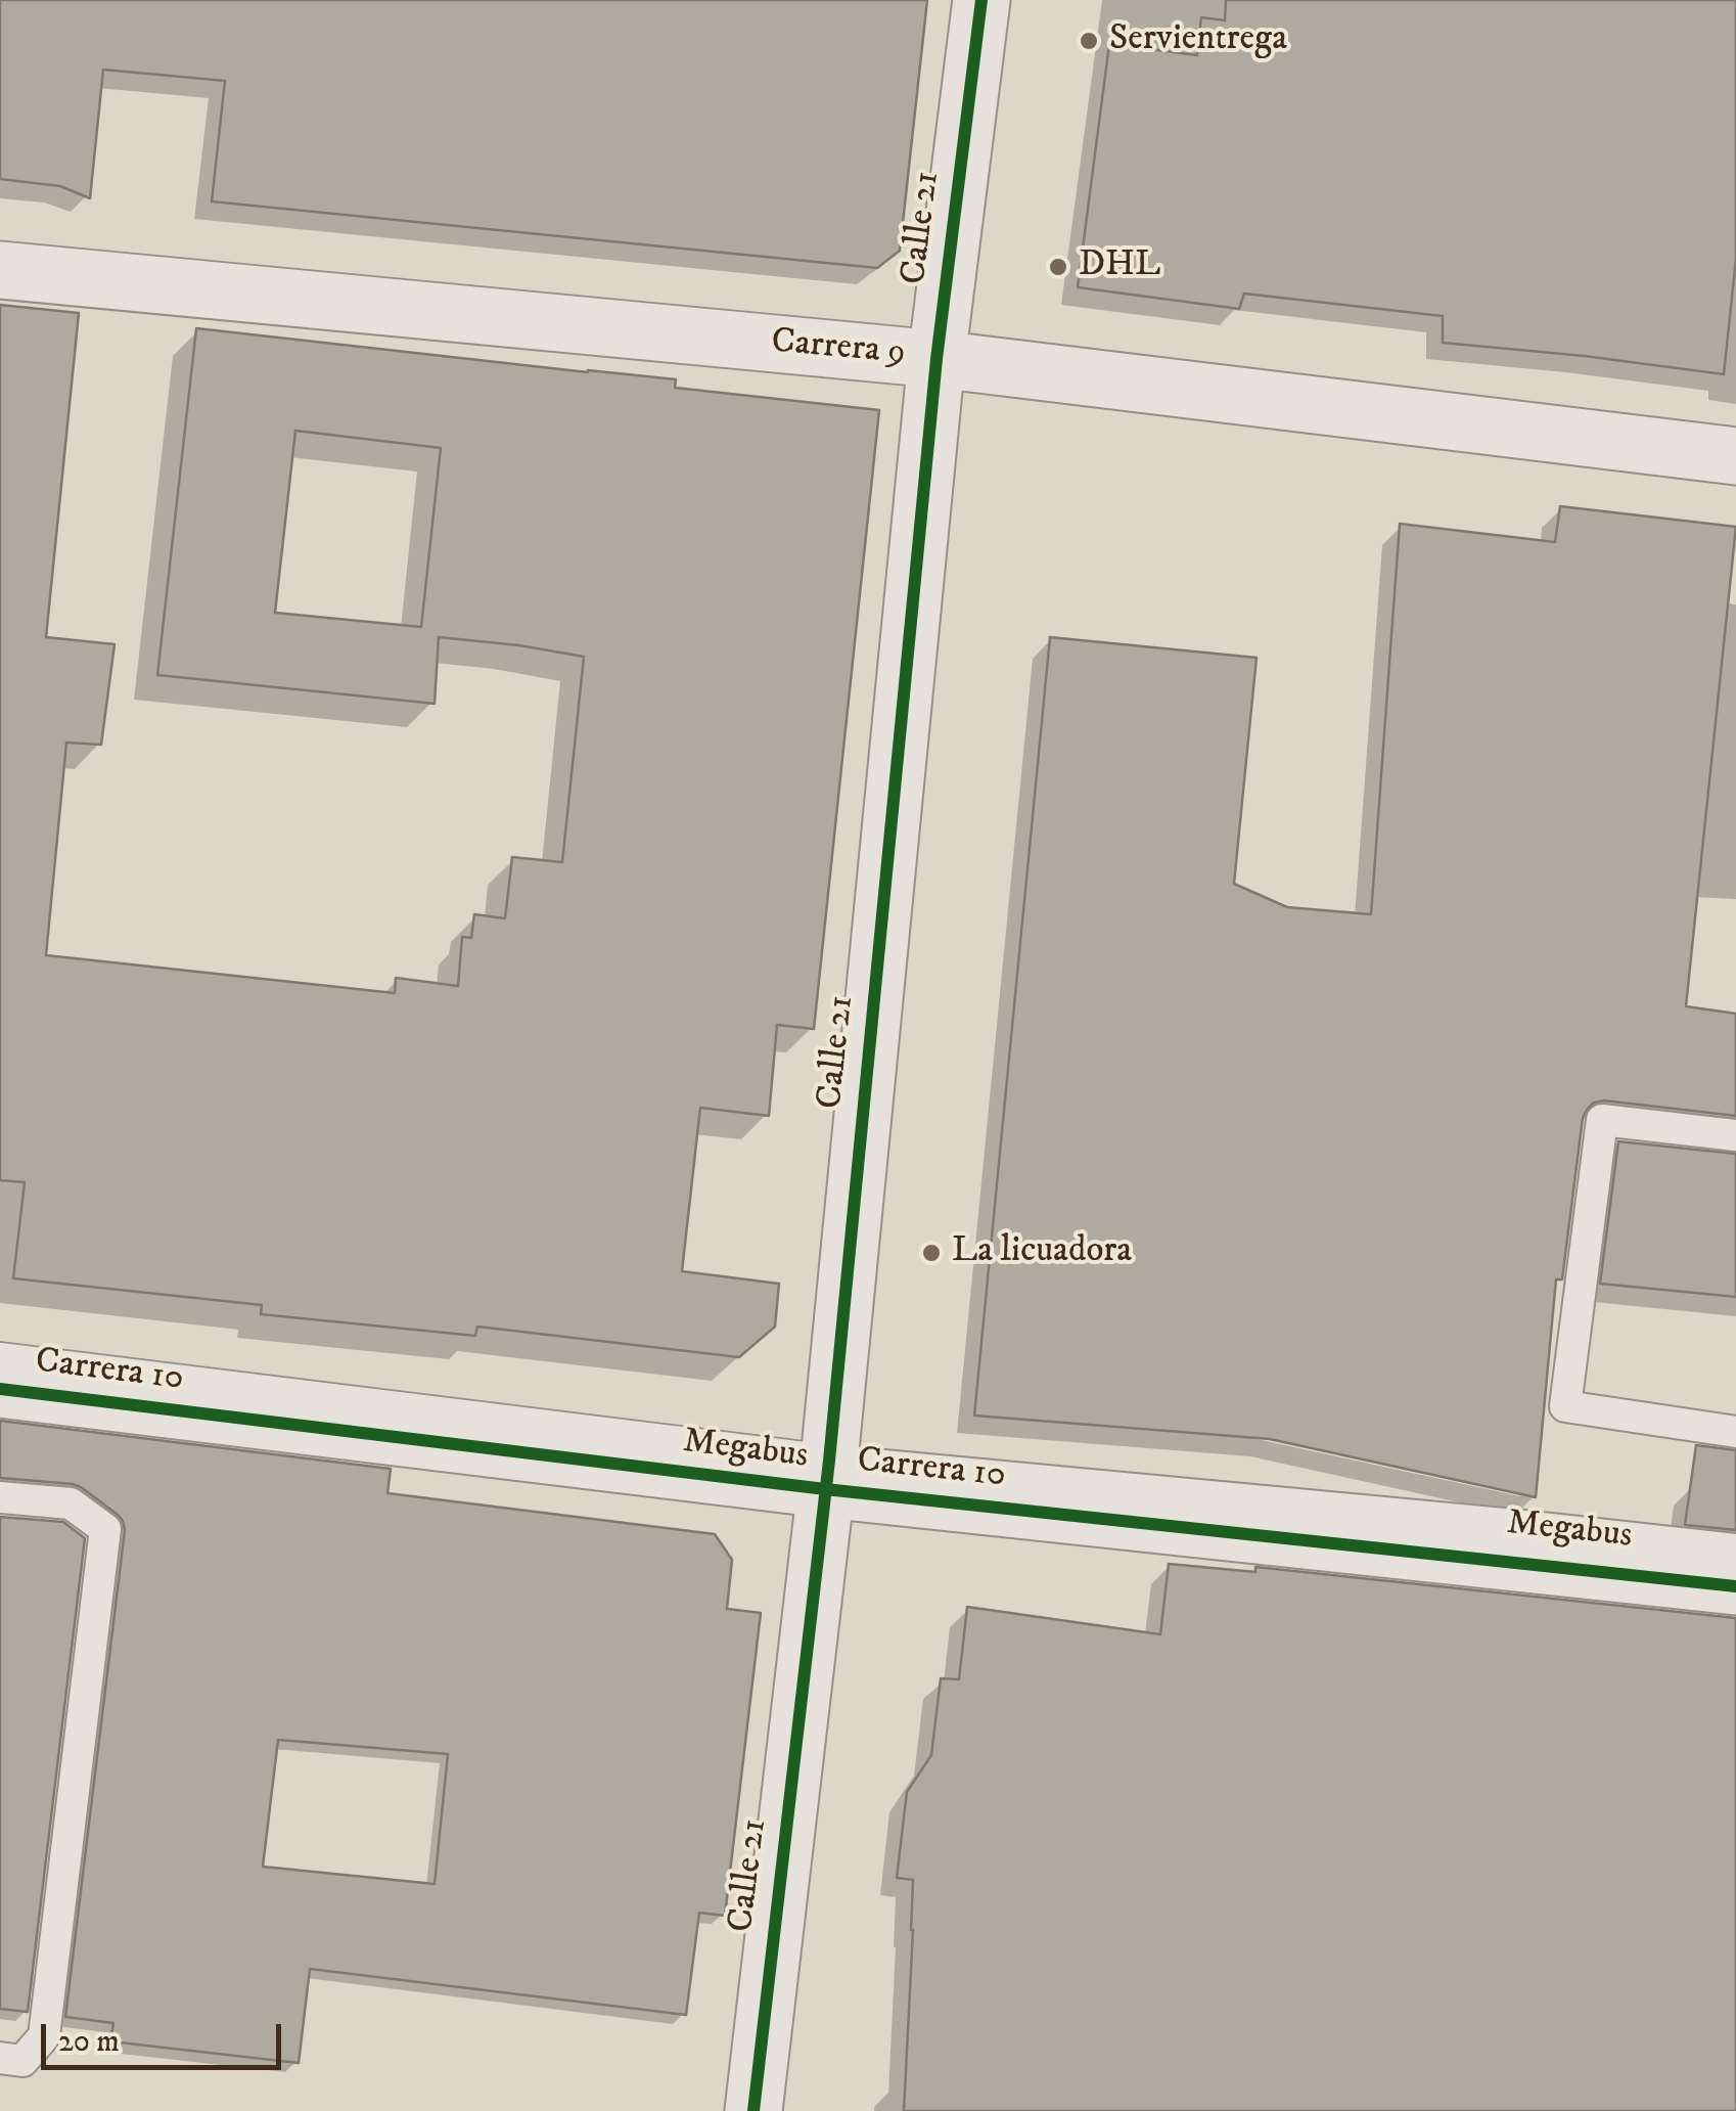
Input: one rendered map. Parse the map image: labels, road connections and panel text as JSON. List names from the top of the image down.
{
  "streets": {
    "street": ["Calle 21", "Carrera 9", "Carrera 10"],
    "lane": ["Megabus"]
  },
  "crossings": [
    ["Calle 21", "Carrera 9"],
    ["Calle 21", "Carrera 10"],
    ["Calle 21", "Megabus"],
    ["Carrera 10", "Megabus"]
  ],
  "places": ["Servientrega", "DHL", "La licuadora"],
  "scale_bar": "20 m"
}
